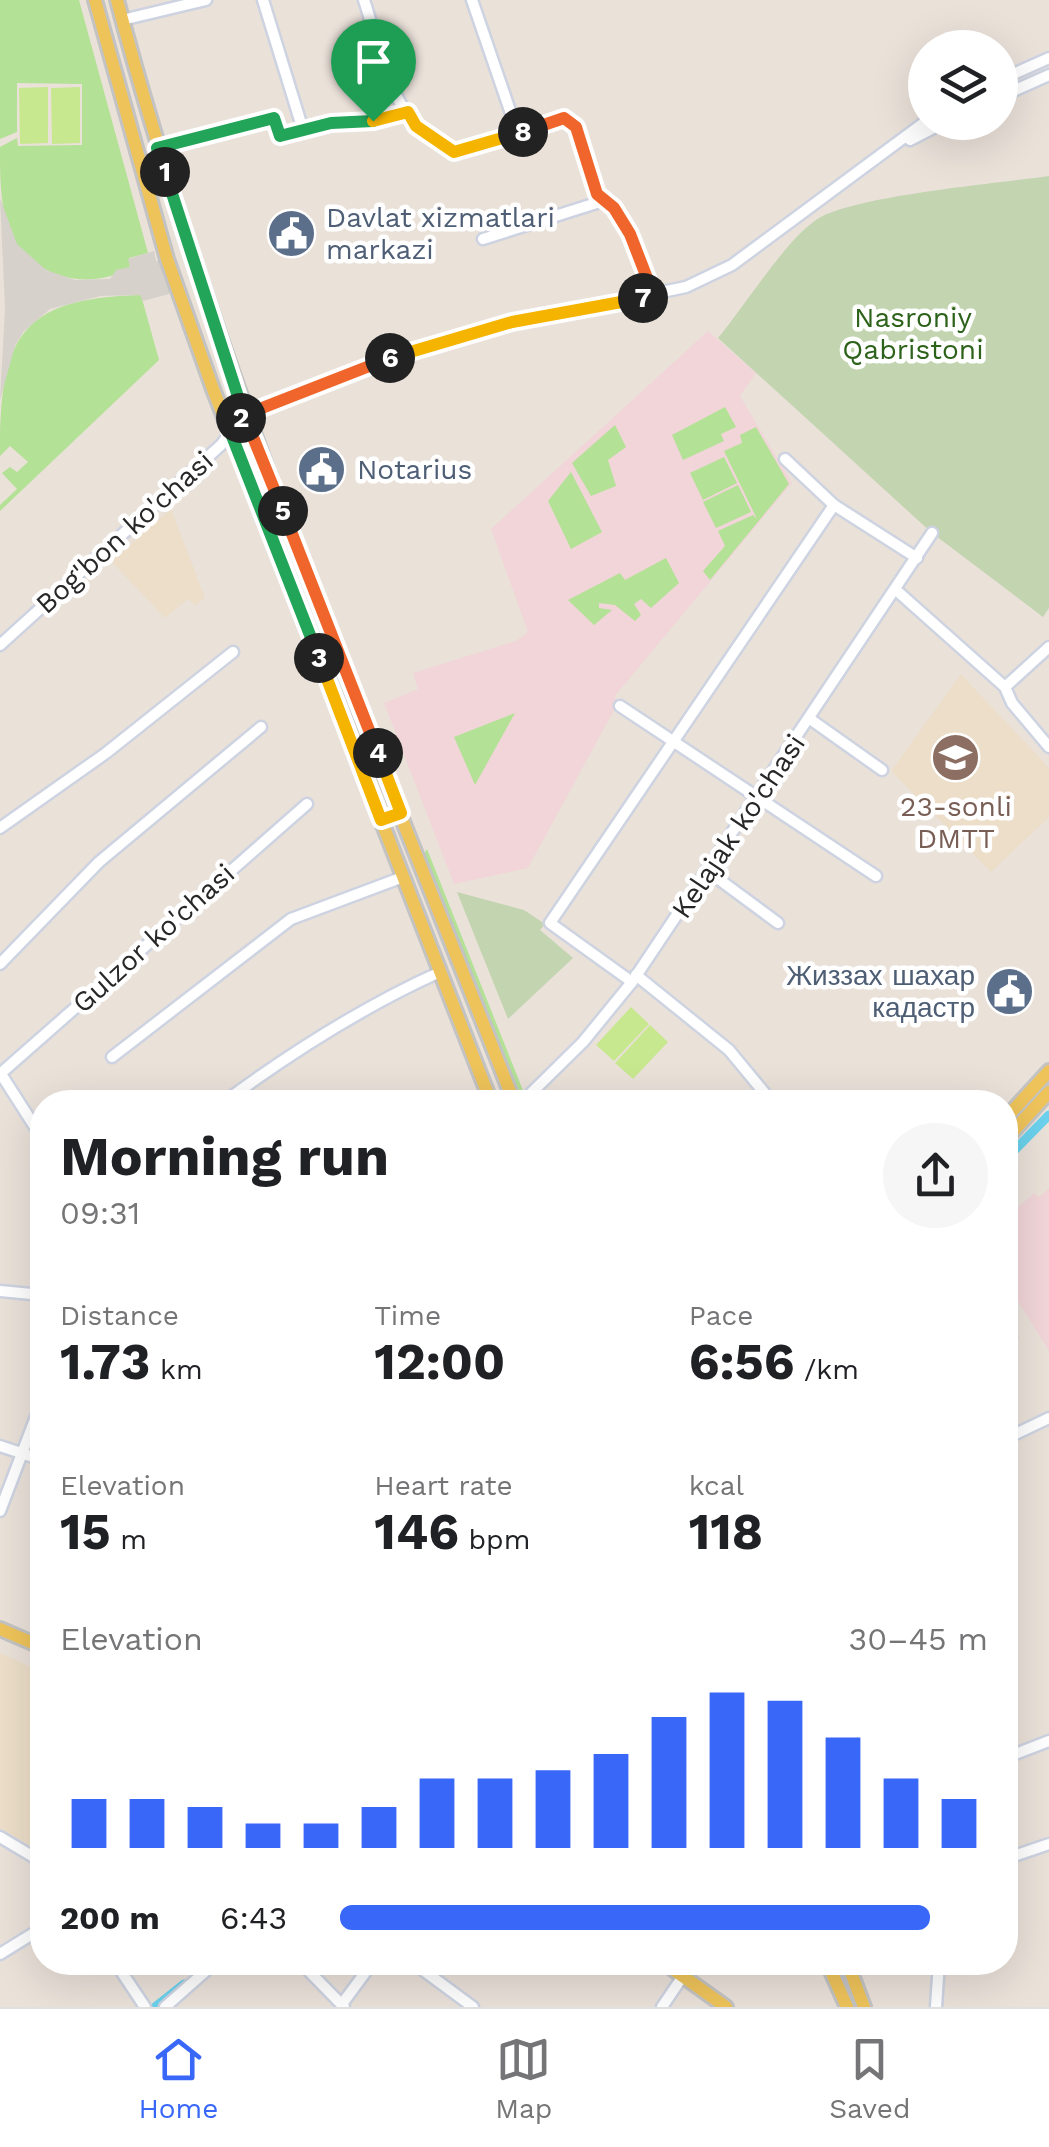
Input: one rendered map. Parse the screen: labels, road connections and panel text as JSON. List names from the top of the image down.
{
  "streets": {
    "street": ["Bog'bon ko'chasi", "Kelajak ko'chasi", "Gulzor ko'chasi"]
  },
  "parks": ["Nasroniy Qabristoni"],
  "places": {
    "public building": ["Davlat xizmatlari markazi", "Notarius", "Жиззах шахар кадастр"],
    "school or university": ["23-sonli DMTT"]
  },
  "page": {
    "pins": [
      "8",
      "1",
      "7",
      "6",
      "2",
      "5",
      "3",
      "4"
    ],
    "heading": ["Morning run", "09:31"],
    "stats": [
      ["Distance", "1.73 km"],
      ["Time", "12:00"],
      ["Pace", "6:56 /km"],
      ["Elevation", "15 m"],
      ["Heart rate", "146 bpm"],
      ["kcal", "118"]
    ],
    "chart": ["Elevation", "30–45 m"],
    "list": [
      {
        "name": "200 m",
        "note": "6:43"
      }
    ],
    "tabs": ["Home", "Map", "Saved"]
  }
}
